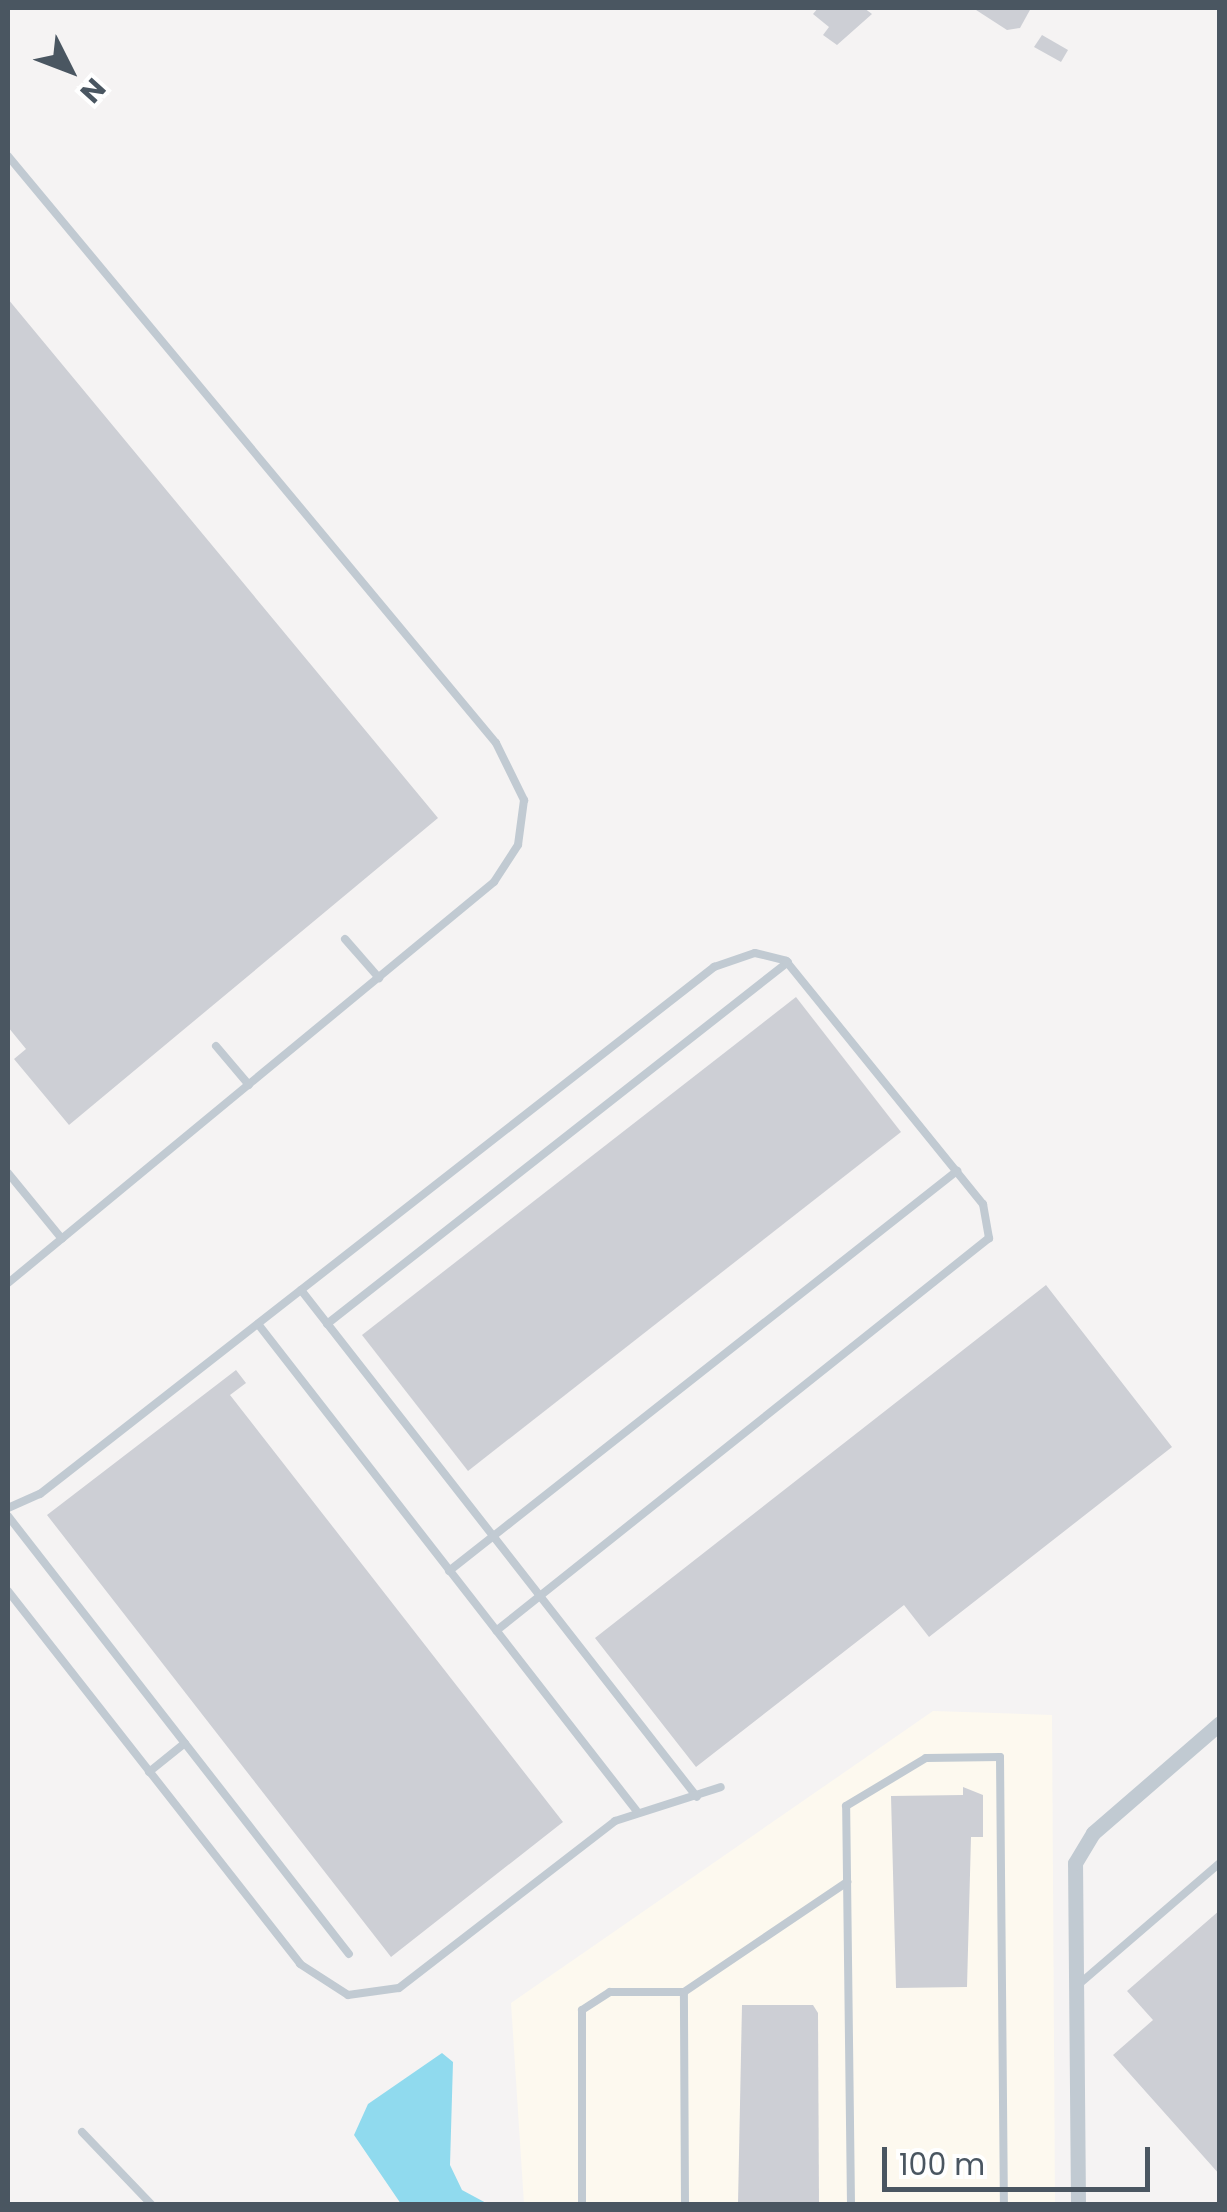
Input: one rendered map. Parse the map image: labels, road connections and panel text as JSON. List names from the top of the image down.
{
  "scale_bar": "100 m",
  "north": "bottom right"
}
